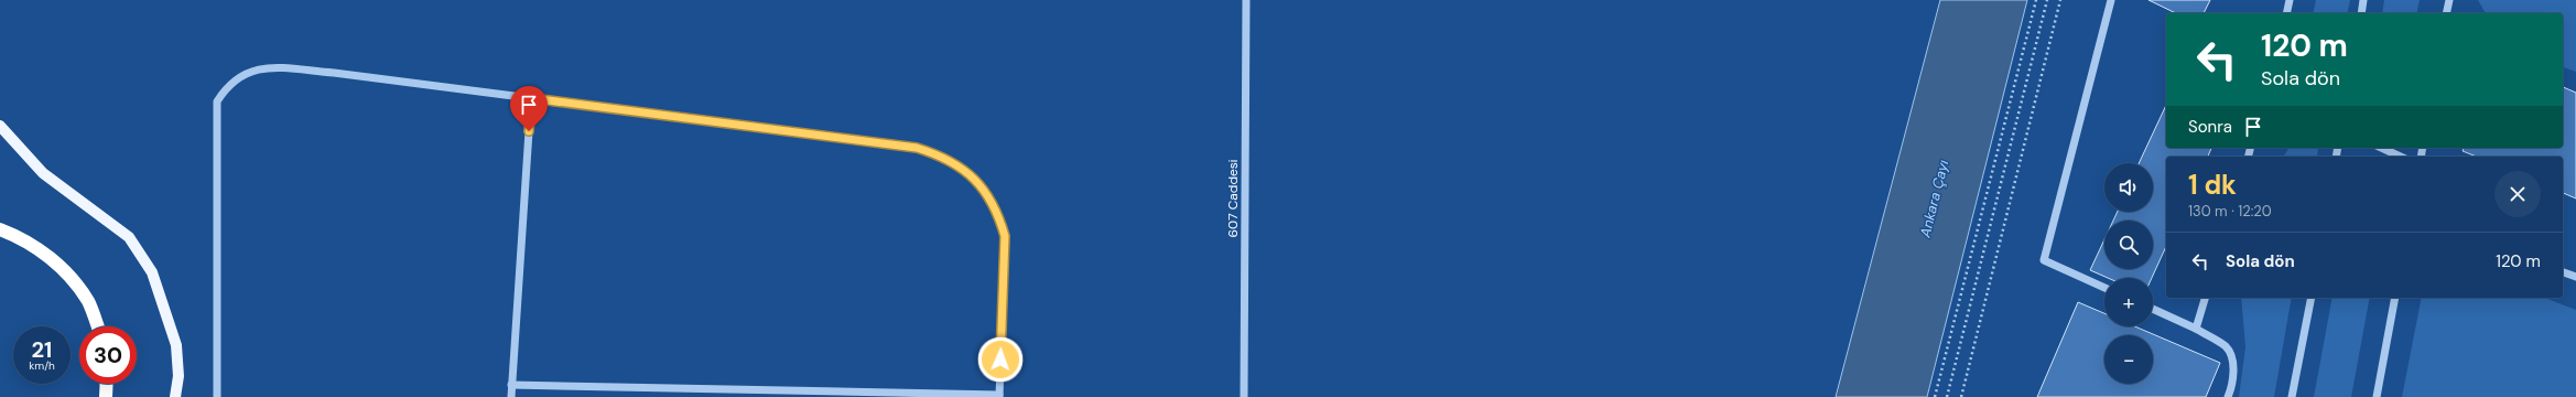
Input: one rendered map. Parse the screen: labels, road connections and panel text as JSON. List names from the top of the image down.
{
  "streets": {
    "street": ["607 Caddesi"]
  },
  "water": ["Ankara Çayı"],
  "page": {
    "turn": ["120 m", "Sola dön"],
    "then": "Sonra",
    "heading": ["1 dk", "130 m · 12:20"],
    "map_buttons": ["+", "−"],
    "list": [
      {
        "name": "Sola dön",
        "value": "120 m"
      }
    ],
    "speed": "21 km/h",
    "limit": "30"
  }
}
